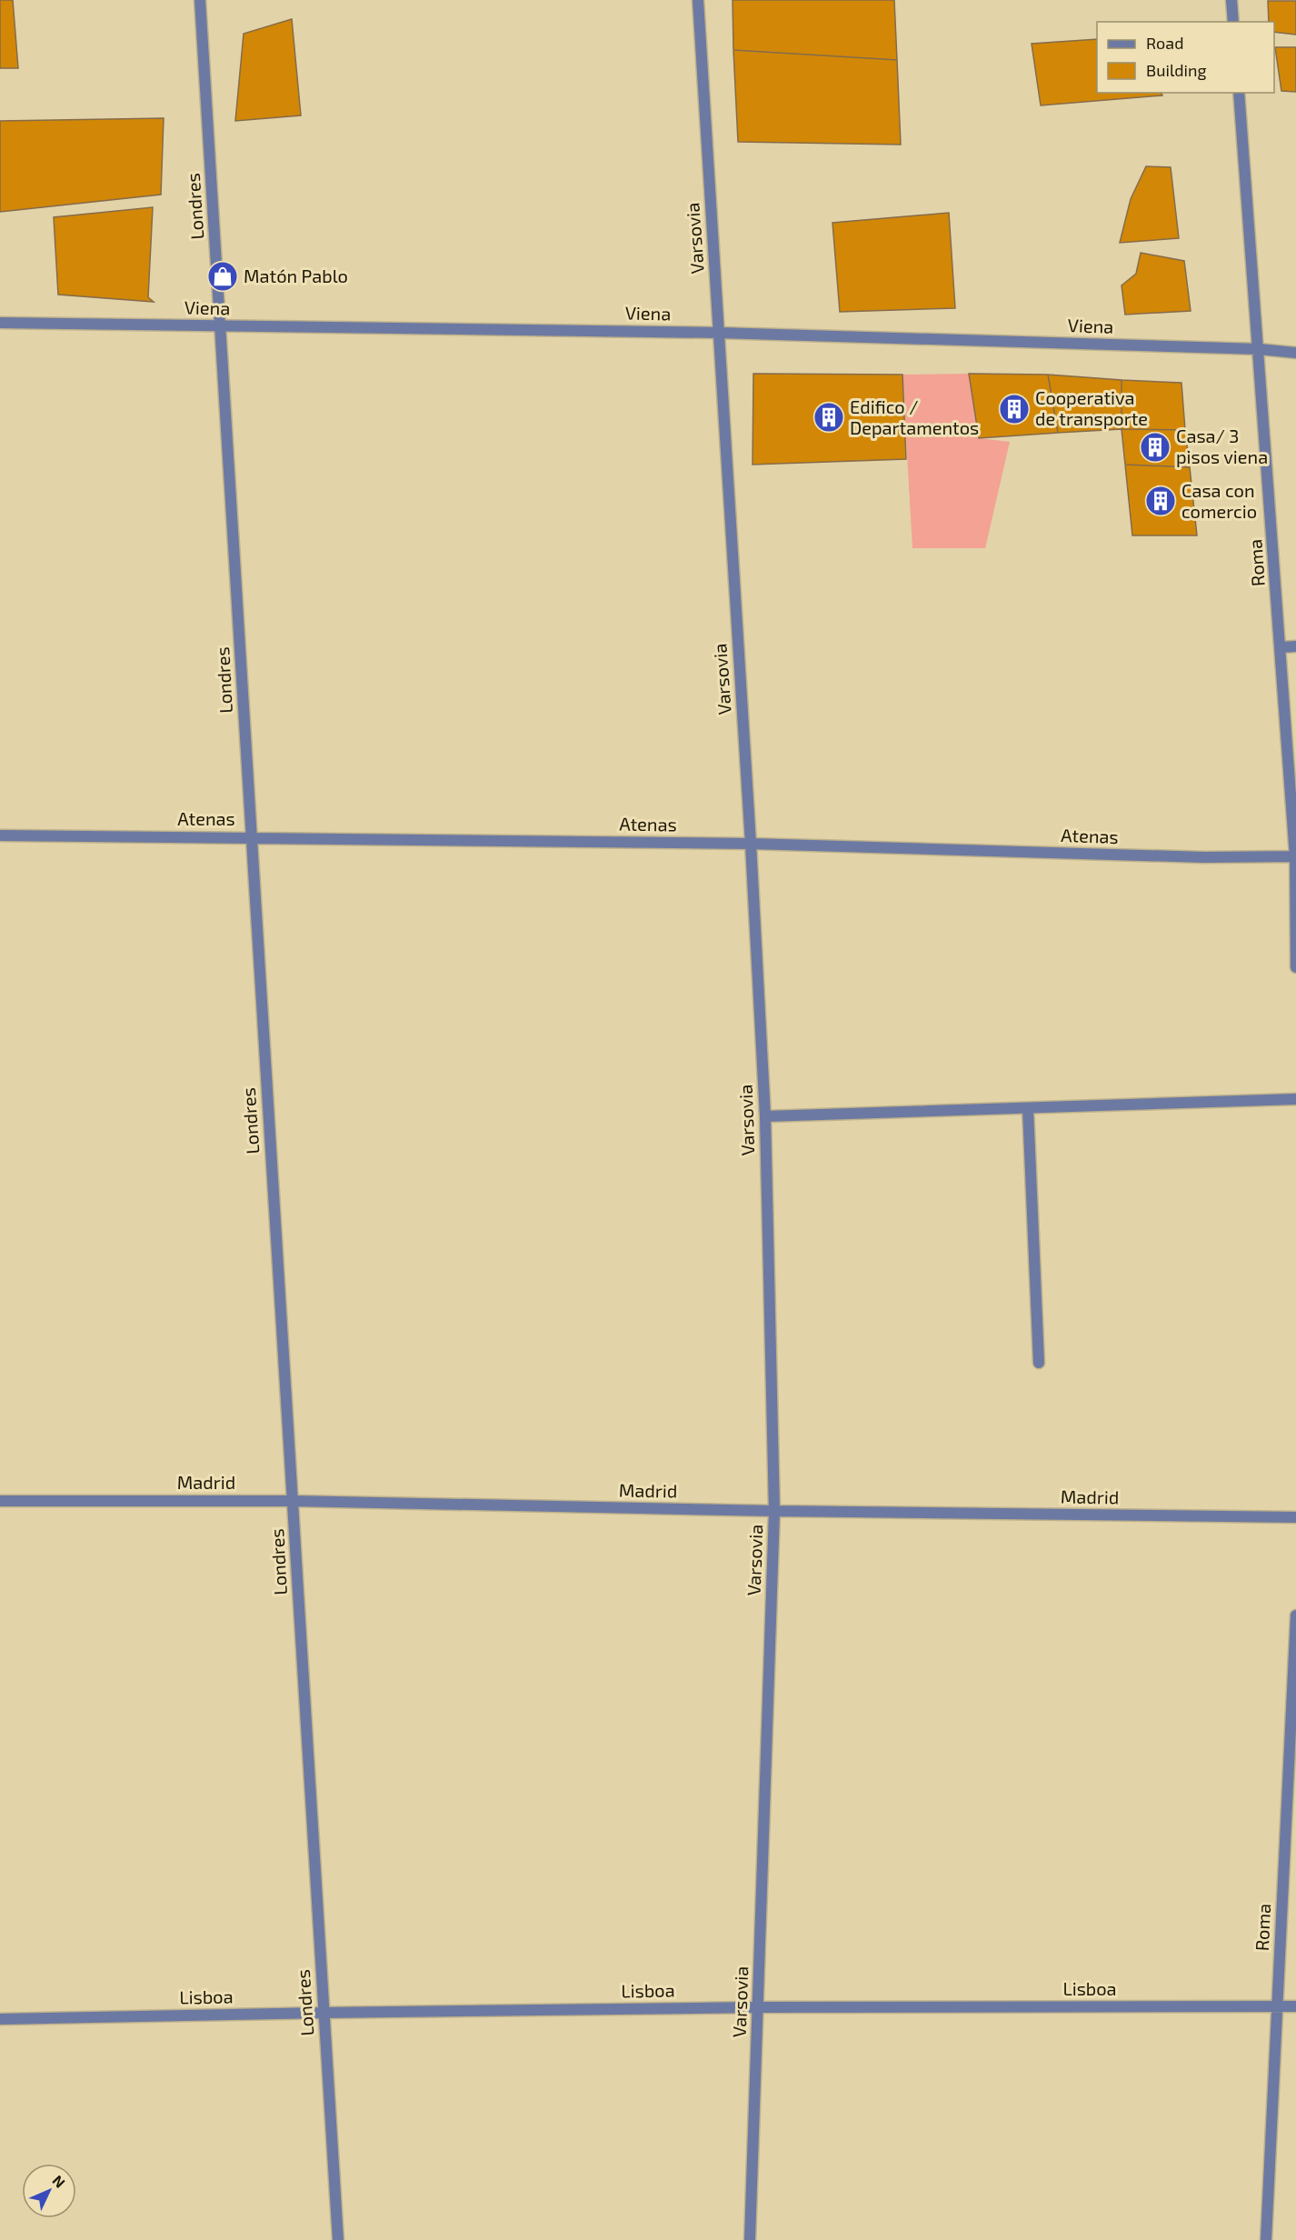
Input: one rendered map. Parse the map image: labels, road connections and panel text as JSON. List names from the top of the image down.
{
  "streets": {
    "street": [
      "Londres",
      "Varsovia",
      "Viena",
      "Roma",
      "Atenas",
      "Madrid",
      "Lisboa"
    ]
  },
  "crossings": [
    ["Londres", "Viena"],
    ["Londres", "Atenas"],
    ["Londres", "Madrid"],
    ["Londres", "Lisboa"],
    ["Varsovia", "Viena"],
    ["Varsovia", "Atenas"],
    ["Varsovia", "Madrid"],
    ["Varsovia", "Lisboa"],
    ["Viena", "Roma"],
    ["Roma", "Atenas"],
    ["Roma", "Lisboa"]
  ],
  "places": {
    "shop": ["Matón Pablo"],
    "building": [
      "Cooperativa de transporte",
      "Edifico / Departamentos",
      "Casa/ 3 pisos viena",
      "Casa con comercio"
    ]
  },
  "legend": ["Road", "Building"],
  "north": "top right"
}
